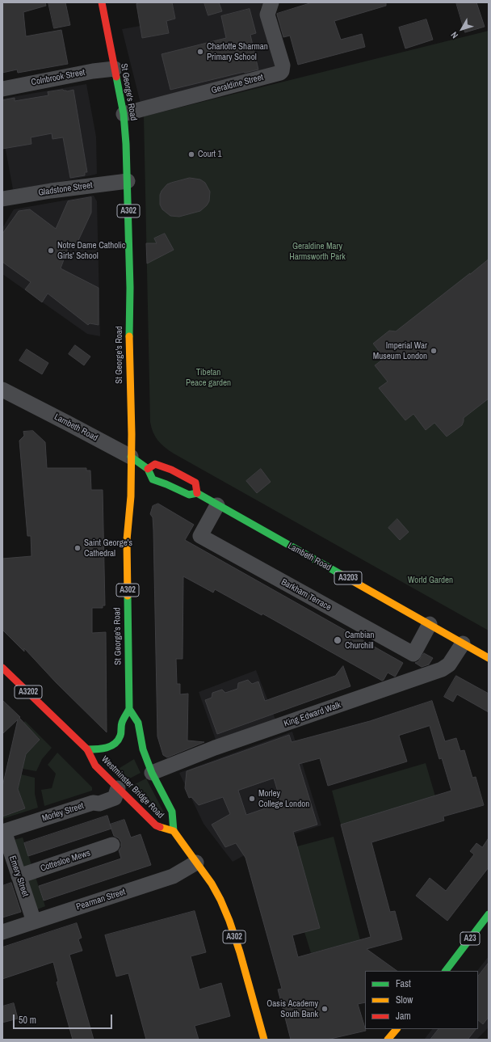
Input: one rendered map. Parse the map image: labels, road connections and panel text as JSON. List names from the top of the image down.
{
  "streets": {
    "main road": [
      "St George's Road",
      "A302",
      "Lambeth Road",
      "A3203",
      "A3202",
      "Westminster Bridge Road",
      "A23"
    ],
    "street": [
      "Colnbrook Street",
      "Geraldine Street",
      "Gladstone Street",
      "Barkham Terrace",
      "King Edward Walk",
      "Morley Street",
      "Cottesloe Mews",
      "Emery Street",
      "Pearman Street"
    ]
  },
  "crossings": [
    ["Colnbrook Street", "St George's Road"],
    ["Geraldine Street", "St George's Road"],
    ["St George's Road", "Gladstone Street"],
    ["St George's Road", "Lambeth Road"],
    ["St George's Road", "Westminster Bridge Road"],
    ["A302", "Westminster Bridge Road"],
    ["A302", "Pearman Street"],
    ["Lambeth Road", "Barkham Terrace"],
    ["Lambeth Road", "King Edward Walk"],
    ["King Edward Walk", "Westminster Bridge Road"],
    ["Westminster Bridge Road", "Morley Street"],
    ["Morley Street", "Emery Street"],
    ["Cottesloe Mews", "Emery Street"],
    ["Emery Street", "Pearman Street"]
  ],
  "parks": ["Geraldine Mary Harmsworth Park", "Tibetan Peace garden", "World Garden"],
  "places": [
    "Charlotte Sharman Primary School",
    "Court 1",
    "Notre Dame Catholic Girls' School",
    "Imperial War Museum London",
    "Saint George's Cathedral",
    "Cambian Churchill",
    "Morley College London",
    "Oasis Academy South Bank"
  ],
  "legend": ["Fast", "Slow", "Jam"],
  "scale_bar": "50 m",
  "north": "bottom left"
}
